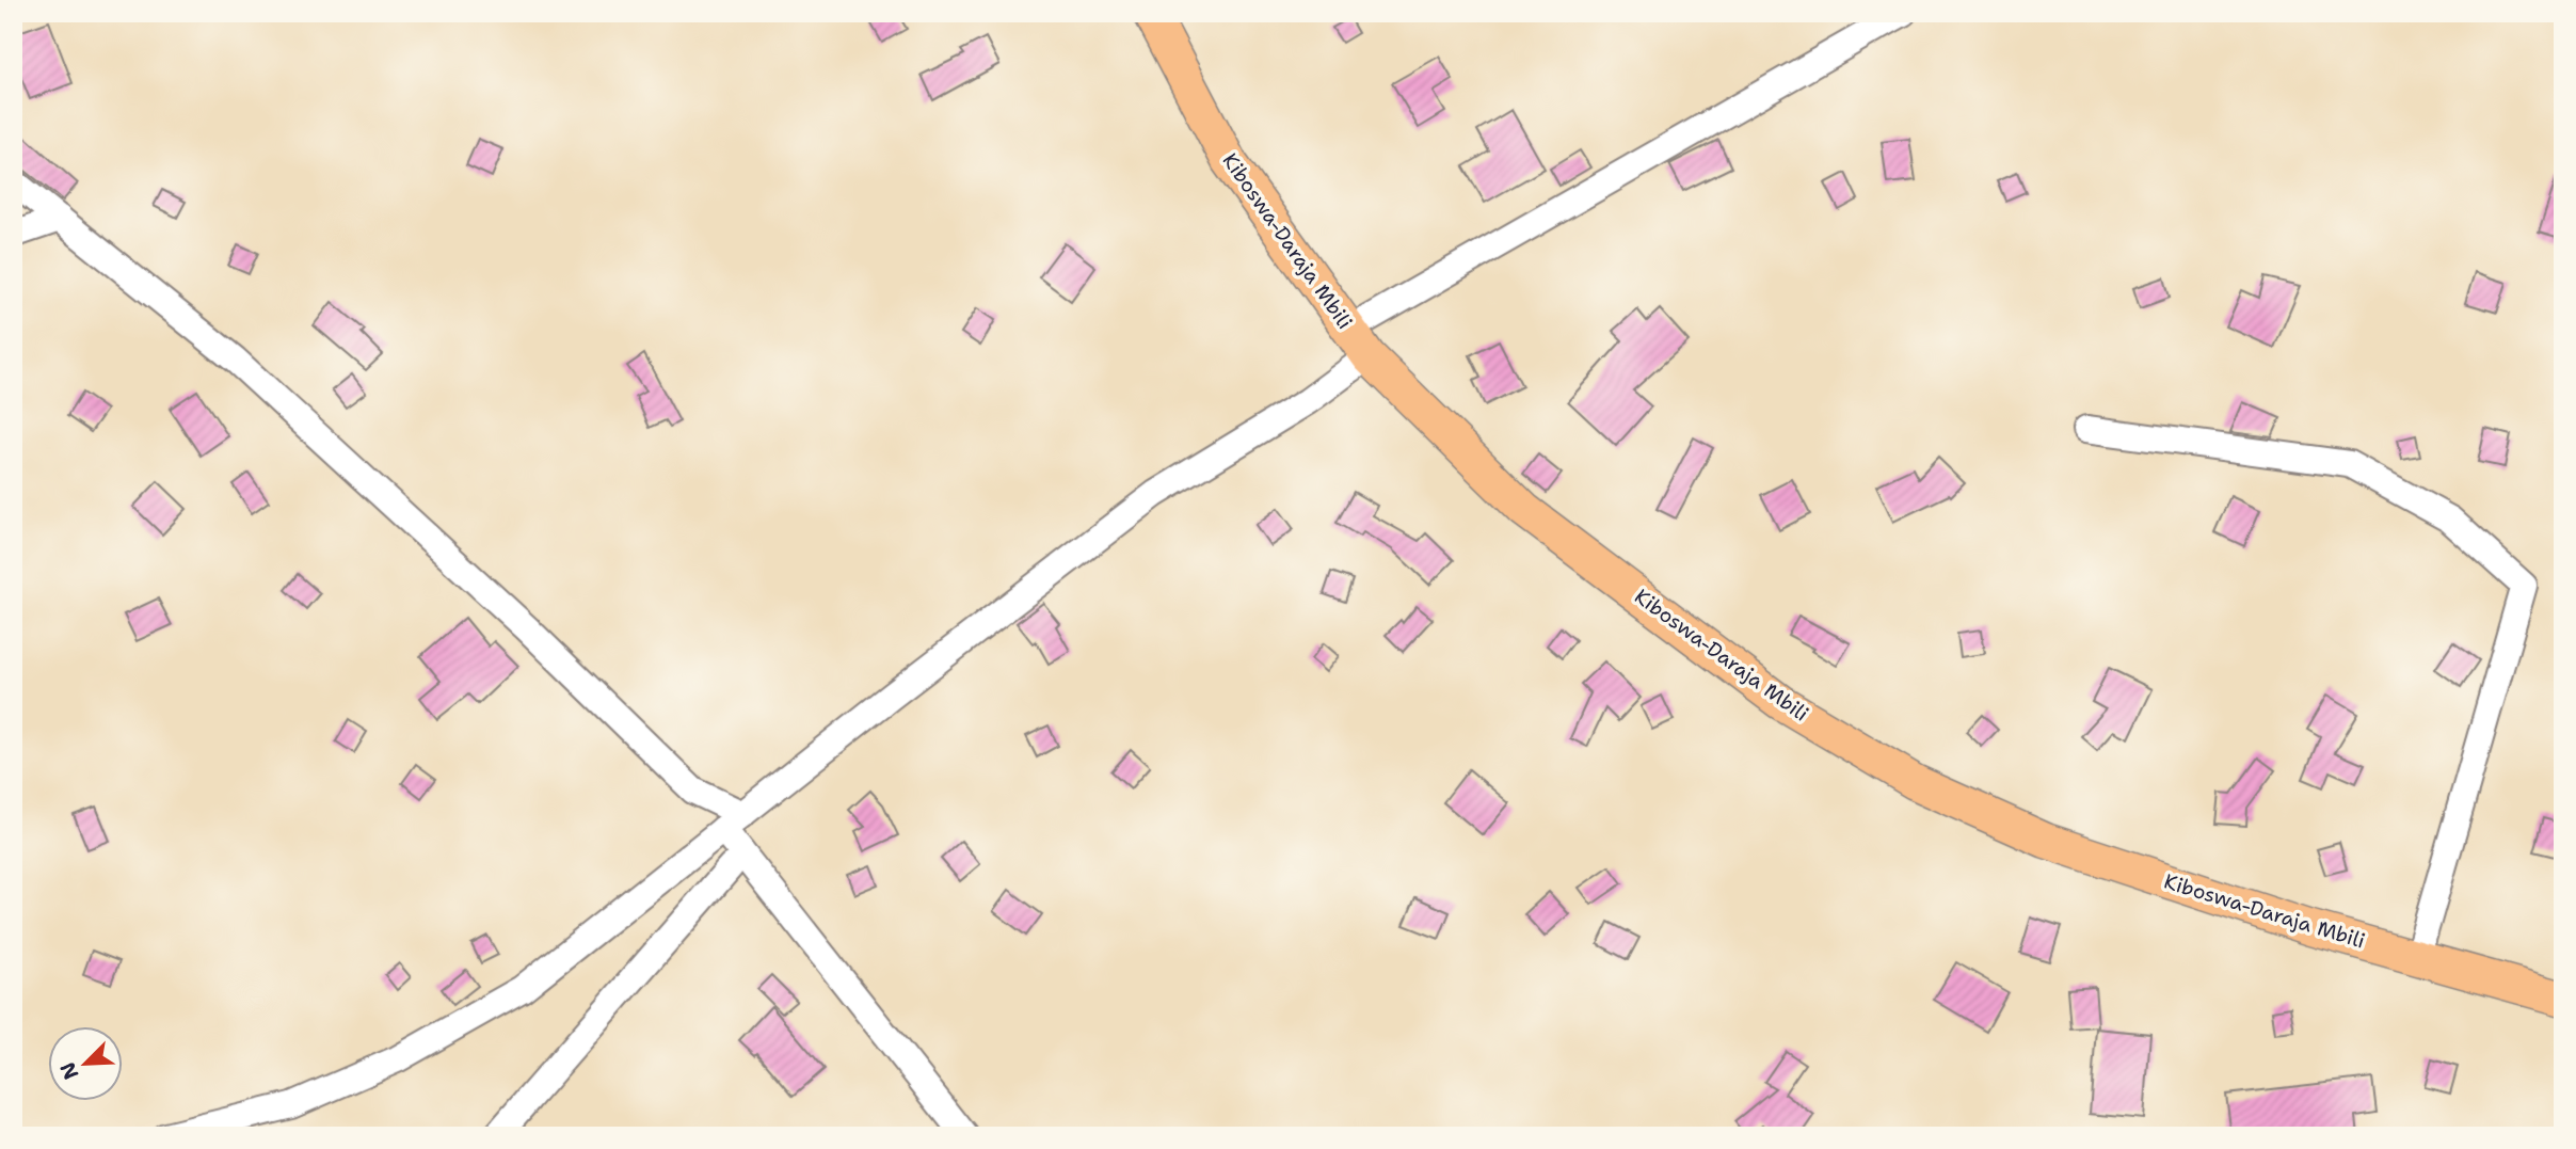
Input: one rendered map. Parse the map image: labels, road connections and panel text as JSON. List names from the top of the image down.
{
  "streets": {
    "main road": ["Kiboswa-Daraja Mbili"]
  },
  "north": "bottom left"
}
